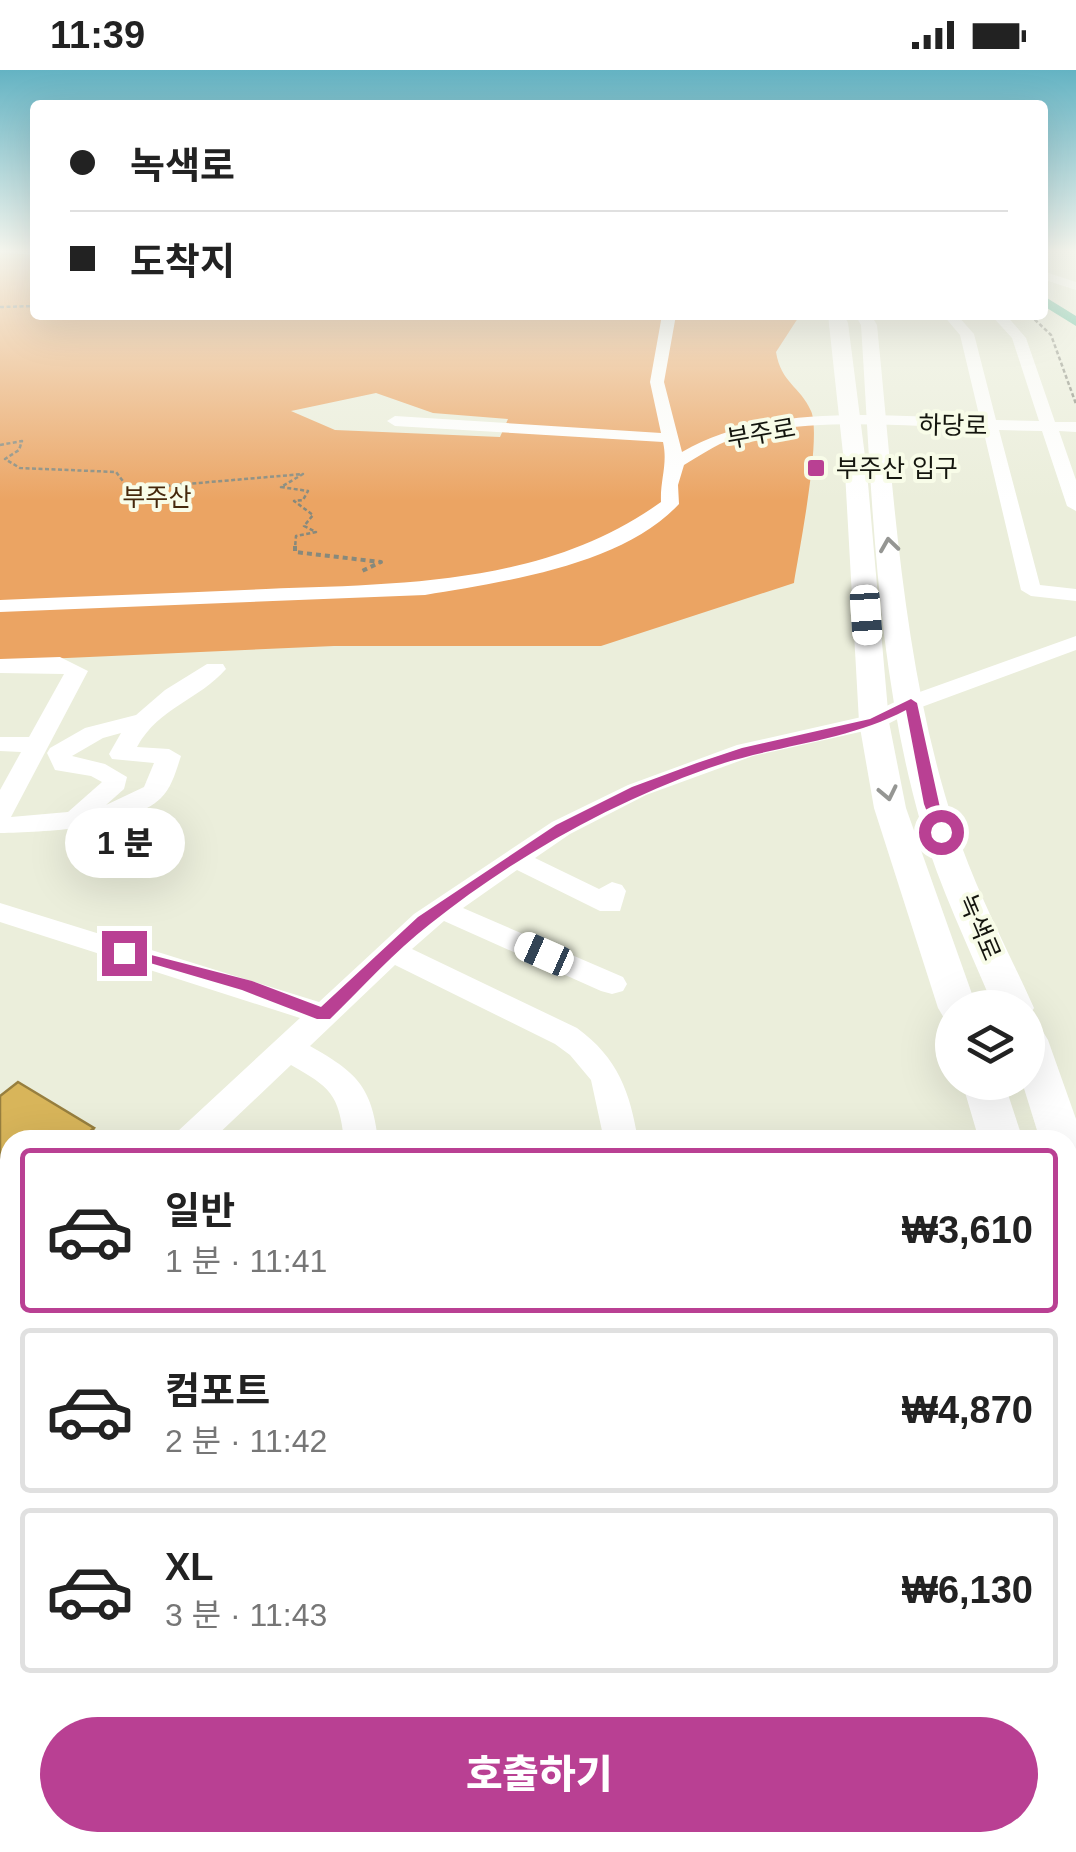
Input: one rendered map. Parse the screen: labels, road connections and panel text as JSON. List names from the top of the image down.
{
  "streets": {
    "main road": ["녹색로"],
    "street": ["하당로", "부주로"]
  },
  "crossings": [
    ["하당로", "부주로"],
    ["하당로", "녹색로"],
    ["부주로", "녹색로"]
  ],
  "parks": ["부주산"],
  "places": {
    "transit": ["부주산 입구"]
  },
  "page": {
    "status": "11:39",
    "banner": ["녹색로", "도착지"],
    "bubble": "1 분",
    "list": [
      {
        "name": "일반",
        "note": "1 분 · 11:41",
        "value": "₩3,610"
      },
      {
        "name": "컴포트",
        "note": "2 분 · 11:42",
        "value": "₩4,870"
      },
      {
        "name": "XL",
        "note": "3 분 · 11:43",
        "value": "₩6,130"
      }
    ],
    "buttons": "호출하기"
  }
}
